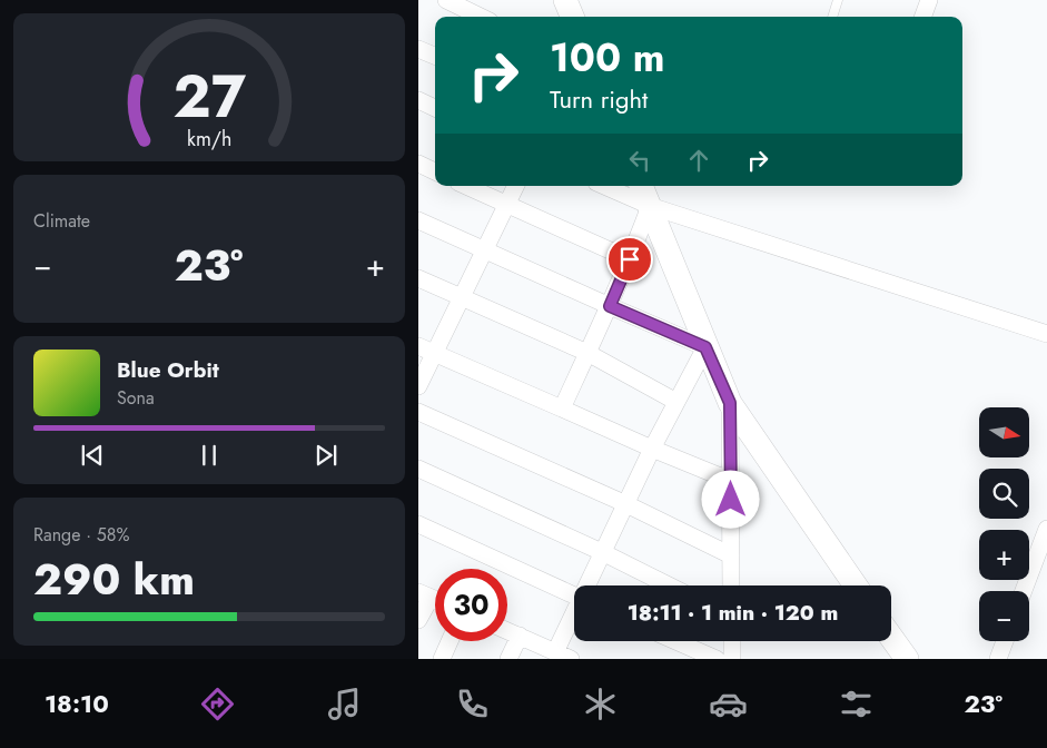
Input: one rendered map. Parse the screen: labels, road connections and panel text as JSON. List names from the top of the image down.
{
  "north": "right",
  "page": {
    "turn": ["100 m", "Turn right"],
    "tile": [
      "Climate",
      ["Range · 58%", "290 km"]
    ],
    "heat": ["−", "23°", "+"],
    "song": ["Blue Orbit", "Sona"],
    "map_buttons": ["+", "−"],
    "limit": "30",
    "trip": "18:11 · 1 min · 120 m",
    "tabs": ["18:10", "23°"],
    "gauge": ["27", "km/h"]
  }
}
